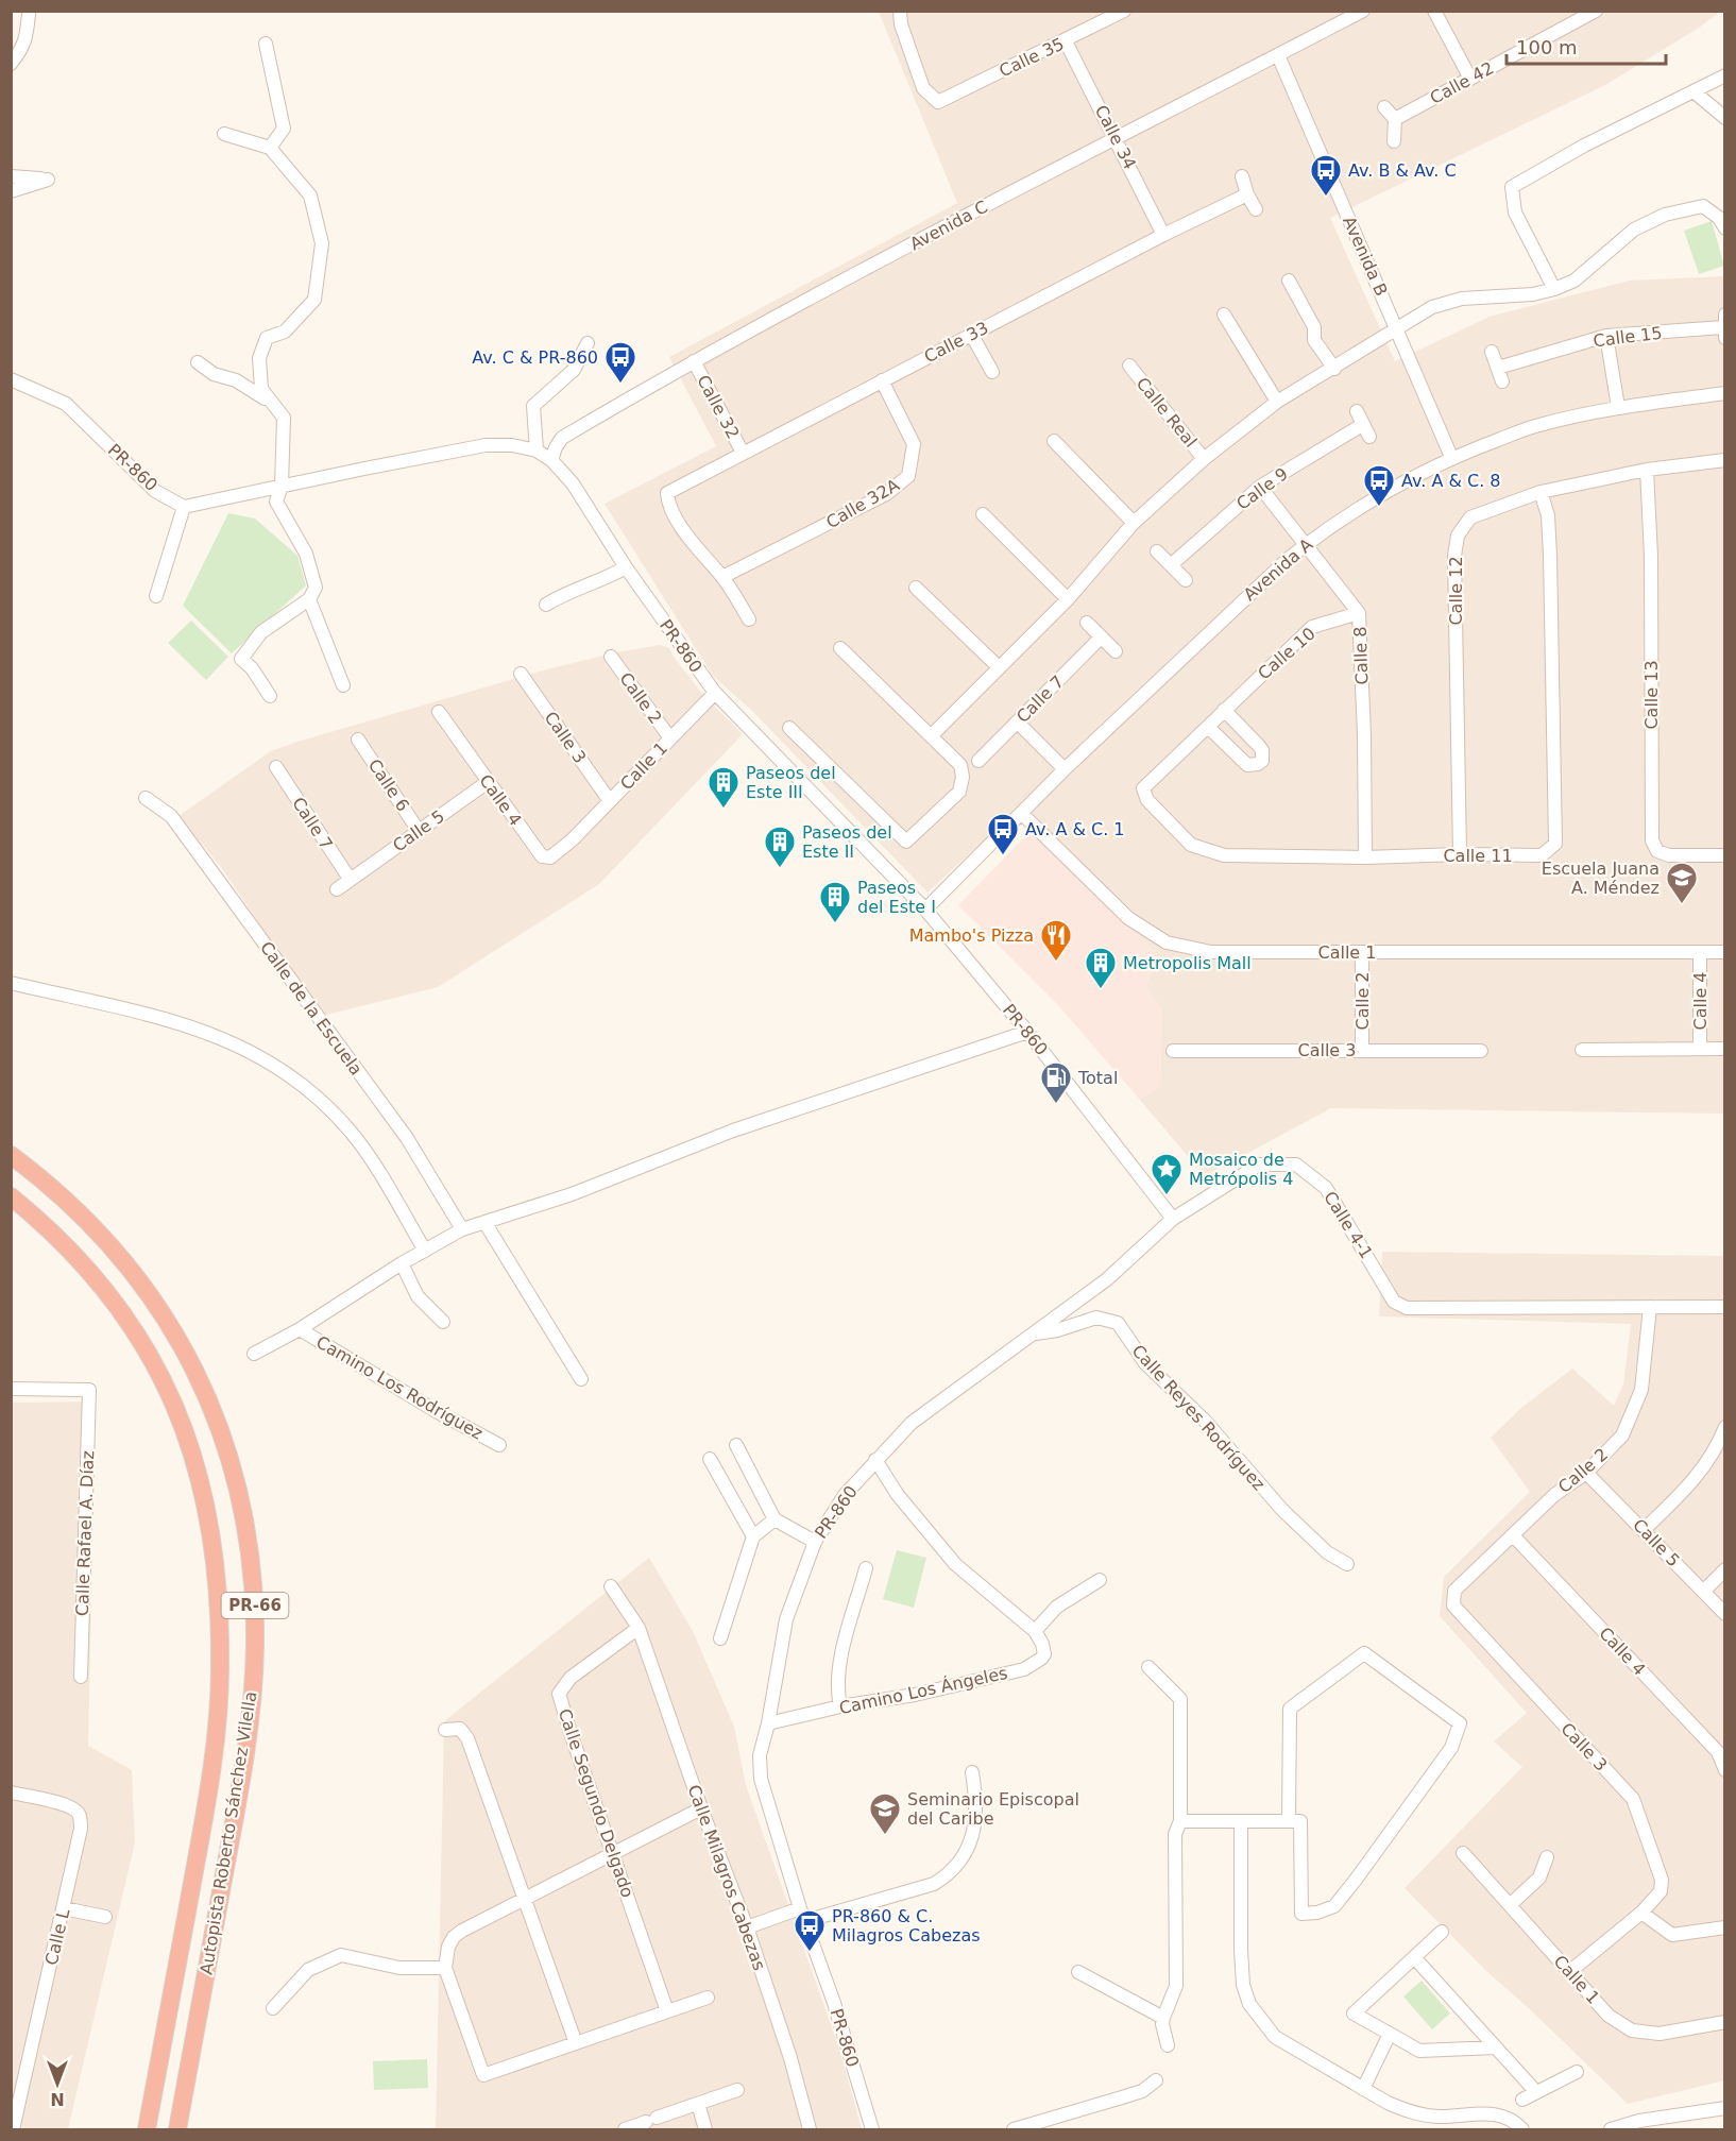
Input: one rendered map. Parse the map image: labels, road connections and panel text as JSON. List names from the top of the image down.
{
  "streets": {
    "highway": ["PR-66", "Autopista Roberto Sánchez Vilella"],
    "street": [
      "Calle 35",
      "Calle 42",
      "Calle 34",
      "Avenida C",
      "Avenida B",
      "Calle 15",
      "Calle 33",
      "Calle 32",
      "Calle Real",
      "PR-860",
      "Calle 9",
      "Calle 32A",
      "Avenida A",
      "Calle 12",
      "Calle 10",
      "Calle 8",
      "Calle 13",
      "Calle 2",
      "Calle 7",
      "Calle 3",
      "Calle 1",
      "Calle 6",
      "Calle 4",
      "Calle 5",
      "Calle 11",
      "Calle de la Escuela",
      "Calle 4-1",
      "Camino Los Rodríguez",
      "Calle Reyes Rodríguez",
      "Calle Rafael A. Díaz",
      "Camino Los Ángeles",
      "Calle Segundo Delgado",
      "Calle Milagros Cabezas",
      "Calle L"
    ]
  },
  "crossings": [
    ["Calle 35", "Calle 34"],
    ["Calle 34", "Avenida C"],
    ["Calle 34", "Calle 33"],
    ["Avenida C", "Avenida B"],
    ["Avenida C", "Calle 32"],
    ["Avenida C", "PR-860"],
    ["Avenida B", "Avenida A"],
    ["Calle 33", "Calle 32"],
    ["Calle 33", "Calle 32A"],
    ["PR-860", "Avenida A"],
    ["PR-860", "Calle 1"],
    ["PR-860", "Calle 4-1"],
    ["PR-860", "Calle Reyes Rodríguez"],
    ["PR-860", "Camino Los Ángeles"],
    ["Calle 9", "Calle 8"],
    ["Avenida A", "Calle 8"],
    ["Avenida A", "Calle 1"],
    ["Calle 12", "Calle 13"],
    ["Calle 12", "Calle 11"],
    ["Calle 10", "Calle 8"],
    ["Calle 10", "Calle 11"],
    ["Calle 8", "Calle 11"],
    ["Calle 2", "Calle 3"],
    ["Calle 2", "Calle 1"],
    ["Calle 2", "Calle 4"],
    ["Calle 2", "Calle 5"],
    ["Calle 2", "Calle 4-1"],
    ["Calle 7", "Calle 5"],
    ["Calle 3", "Calle 1"],
    ["Calle 1", "Calle 4"],
    ["Calle 6", "Calle 5"],
    ["Calle 4", "Calle 5"],
    ["Calle Segundo Delgado", "Calle Milagros Cabezas"]
  ],
  "places": {
    "bus stop": [
      "Av. B & Av. C",
      "Av. C & PR-860",
      "Av. A & C. 8",
      "Av. A & C. 1",
      "PR-860 & C. Milagros Cabezas"
    ],
    "building": [
      "Paseos del Este III",
      "Paseos del Este II",
      "Paseos del Este I",
      "Metropolis Mall"
    ],
    "school or university": ["Escuela Juana A. Méndez", "Seminario Episcopal del Caribe"],
    "restaurant": ["Mambo's Pizza"],
    "fuel station": ["Total"],
    "place": ["Mosaico de Metrópolis 4"]
  },
  "scale_bar": "100 m",
  "north": "bottom"
}
